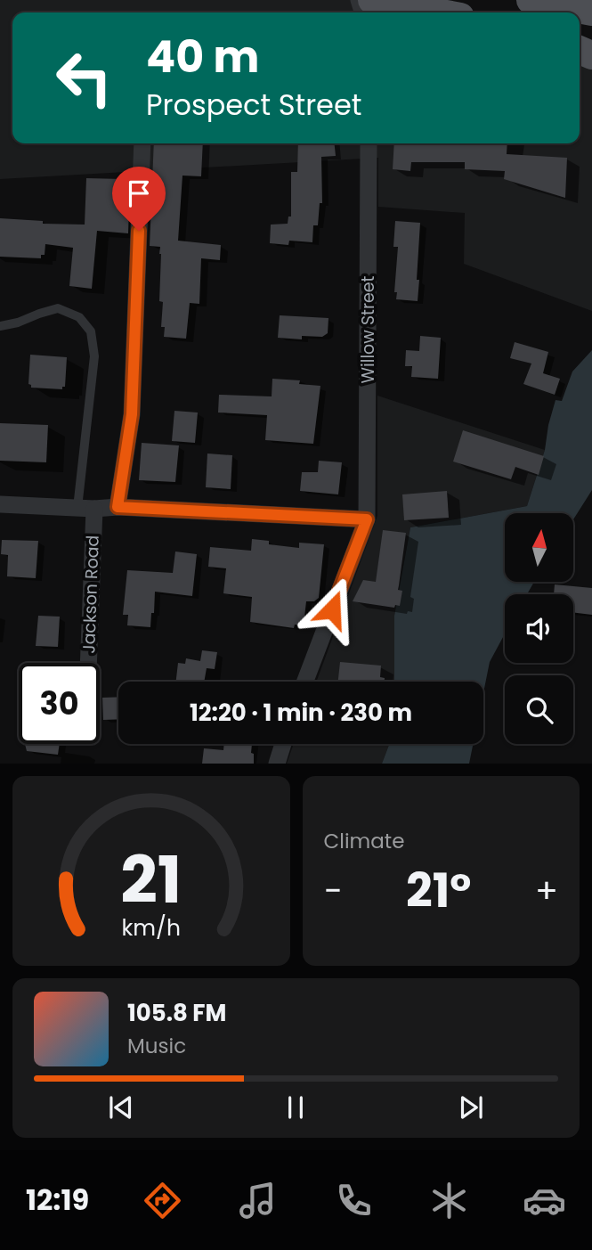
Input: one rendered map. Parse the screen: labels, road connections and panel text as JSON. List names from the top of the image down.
{
  "streets": {
    "street": ["Willow Street", "Jackson Road"]
  },
  "north": "top",
  "page": {
    "turn": ["40 m", "Prospect Street"],
    "limit": "30",
    "trip": "12:20 · 1 min · 230 m",
    "tile": "Climate",
    "heat": ["−", "21°", "+"],
    "song": ["105.8 FM", "Music"],
    "tabs": "12:19",
    "gauge": ["21", "km/h"]
  }
}
